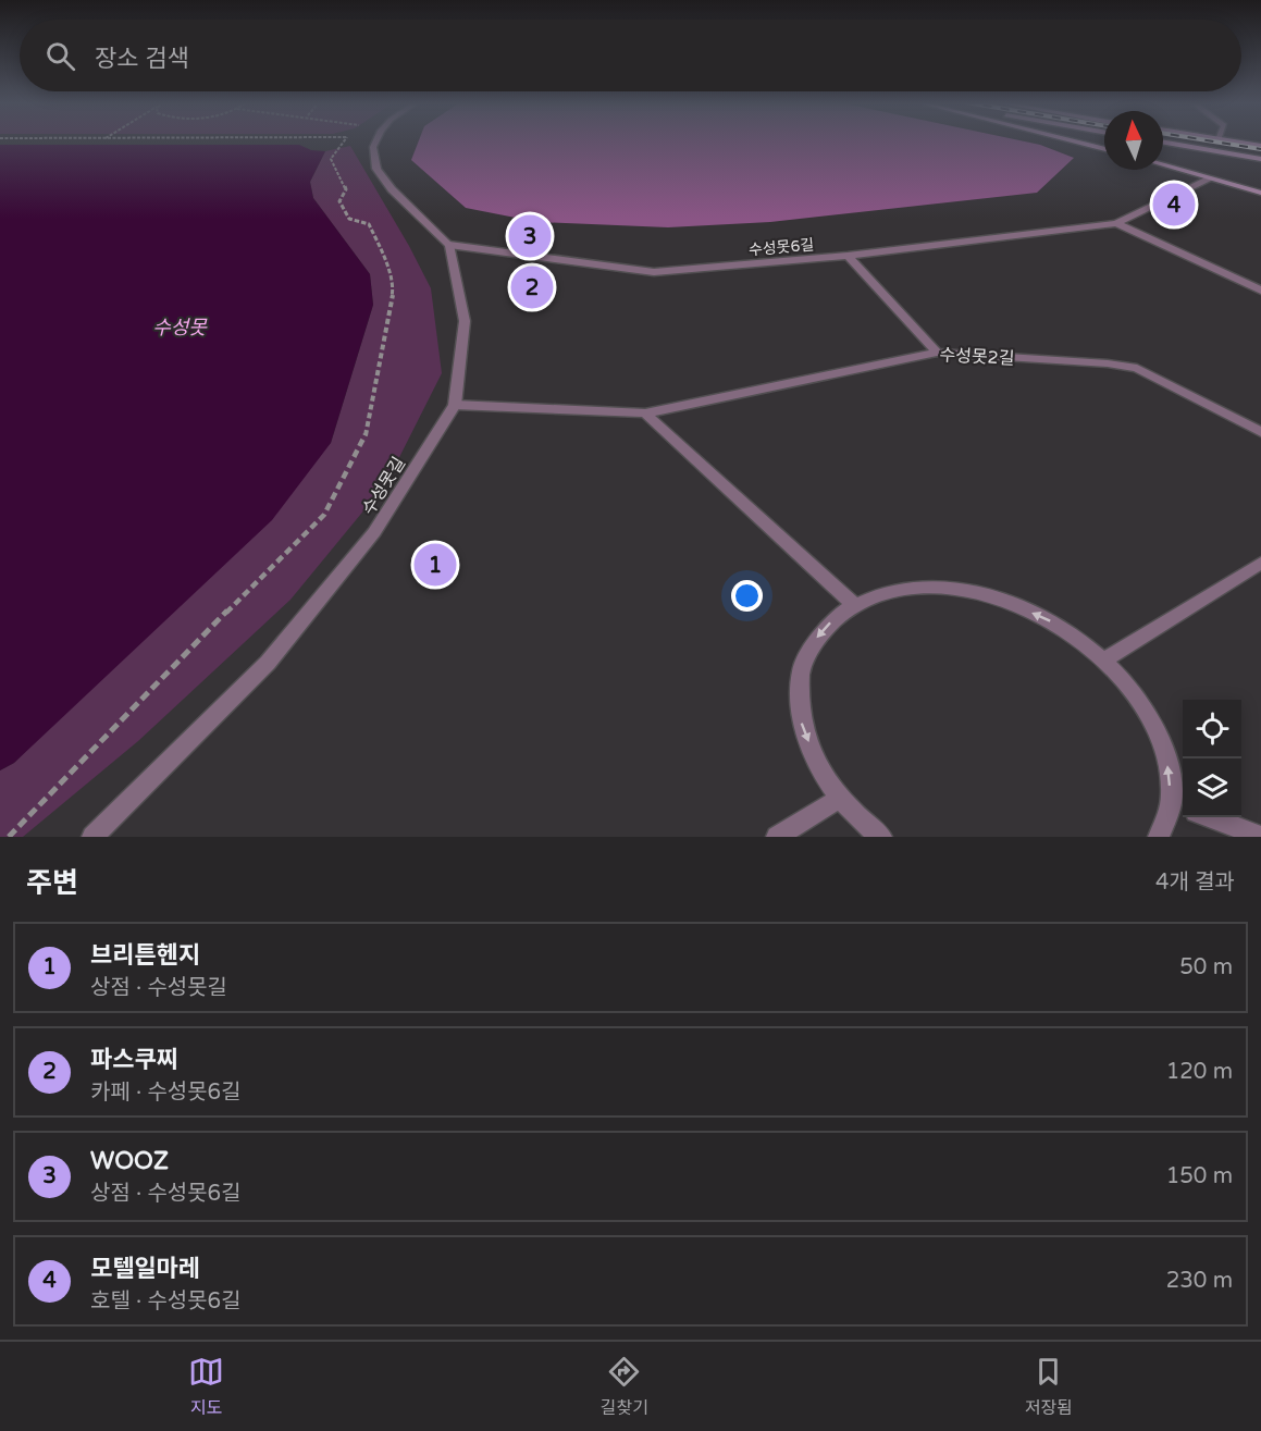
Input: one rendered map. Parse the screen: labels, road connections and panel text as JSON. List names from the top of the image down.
{
  "streets": {
    "street": ["수성못6길", "수성못2길", "수성못길"]
  },
  "crossings": [
    ["수성못6길", "수성못길"],
    ["수성못2길", "수성못길"]
  ],
  "water": ["수성못"],
  "north": "top",
  "page": {
    "search": "장소 검색",
    "pins": [
      "4",
      "3",
      "2",
      "1"
    ],
    "heading": ["주변", "4개 결과"],
    "list": [
      {
        "mark": "1",
        "name": "브리튼헨지",
        "note": "상점 · 수성못길",
        "value": "50 m"
      },
      {
        "mark": "2",
        "name": "파스쿠찌",
        "note": "카페 · 수성못6길",
        "value": "120 m"
      },
      {
        "mark": "3",
        "name": "WOOZ",
        "note": "상점 · 수성못6길",
        "value": "150 m"
      },
      {
        "mark": "4",
        "name": "모텔일마레",
        "note": "호텔 · 수성못6길",
        "value": "230 m"
      }
    ],
    "nav": ["지도", "길찾기", "저장됨"]
  }
}
